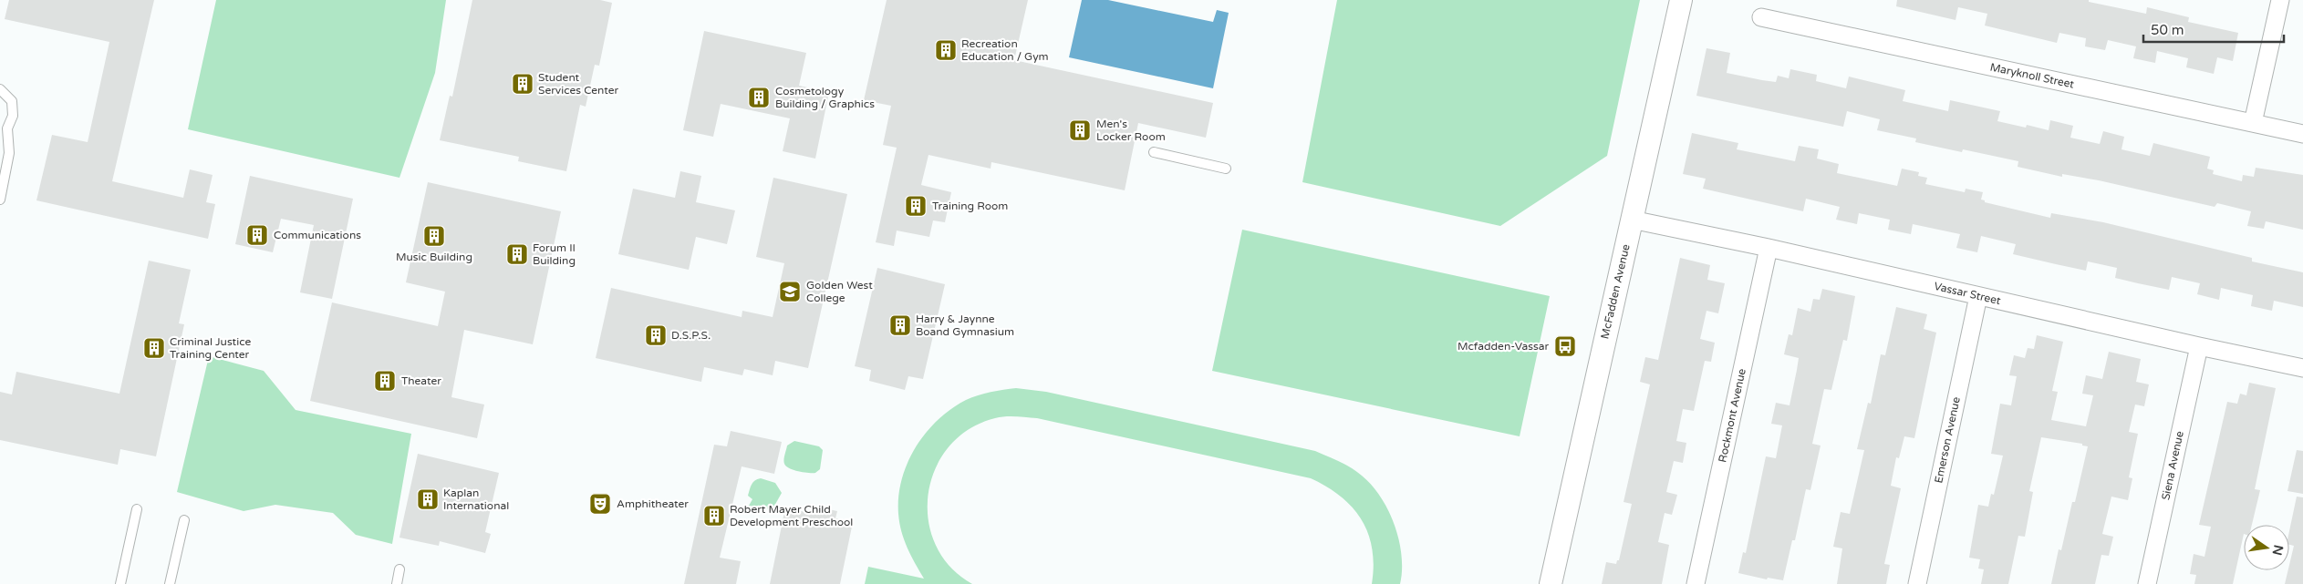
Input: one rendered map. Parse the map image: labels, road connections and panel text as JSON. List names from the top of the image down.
{
  "streets": {
    "street": [
      "Maryknoll Street",
      "McFadden Avenue",
      "Vassar Street",
      "Rockmont Avenue",
      "Emerson Avenue",
      "Siena Avenue"
    ]
  },
  "crossings": [
    ["McFadden Avenue", "Vassar Street"],
    ["Vassar Street", "Rockmont Avenue"],
    ["Vassar Street", "Emerson Avenue"],
    ["Vassar Street", "Siena Avenue"]
  ],
  "places": {
    "building": [
      "Recreation Education / Gym",
      "Student Services Center",
      "Cosmetology Building / Graphics",
      "Men's Locker Room",
      "Training Room",
      "Communications",
      "Music Building",
      "Forum II Building",
      "Harry & Jaynne Boand Gymnasium",
      "D.S.P.S.",
      "Criminal Justice Training Center",
      "Theater",
      "Kaplan International",
      "Robert Mayer Child Development Preschool"
    ],
    "school or university": ["Golden West College"],
    "bus stop": ["Mcfadden-Vassar"],
    "theatre": ["Amphitheater"]
  },
  "scale_bar": "50 m",
  "north": "right"
}
